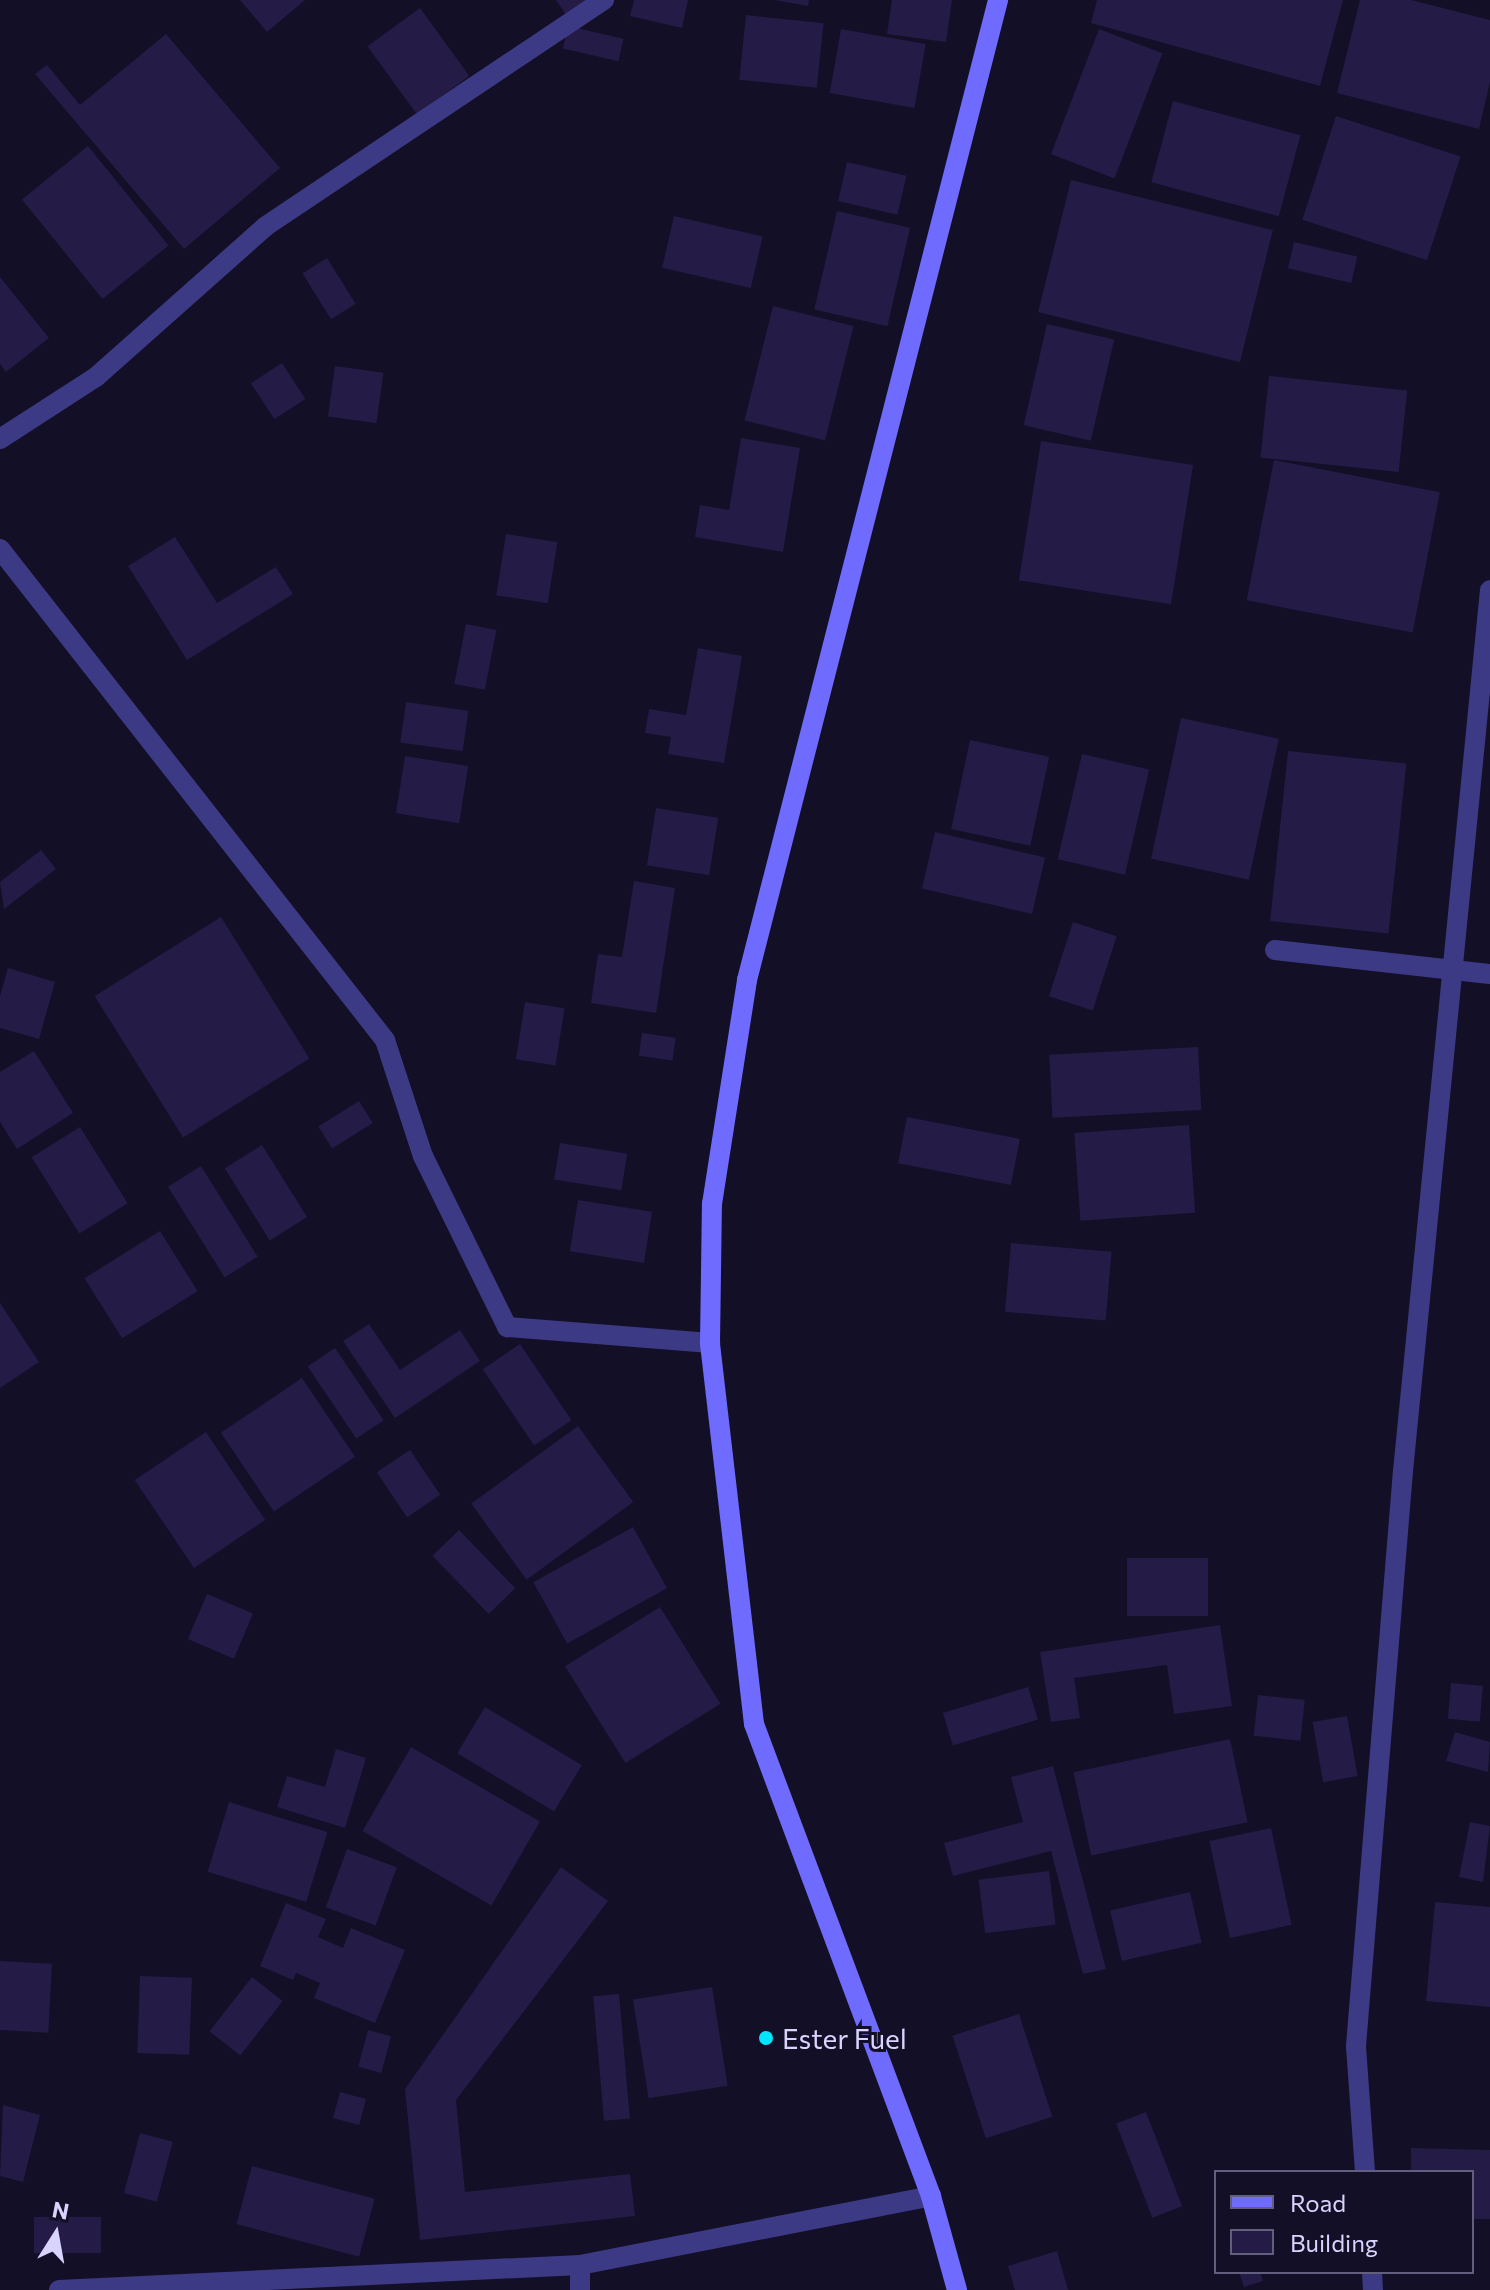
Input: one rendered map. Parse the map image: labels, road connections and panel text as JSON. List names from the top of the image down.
{
  "places": ["Ester Fuel"],
  "legend": ["Road", "Building"],
  "north": "top"
}
